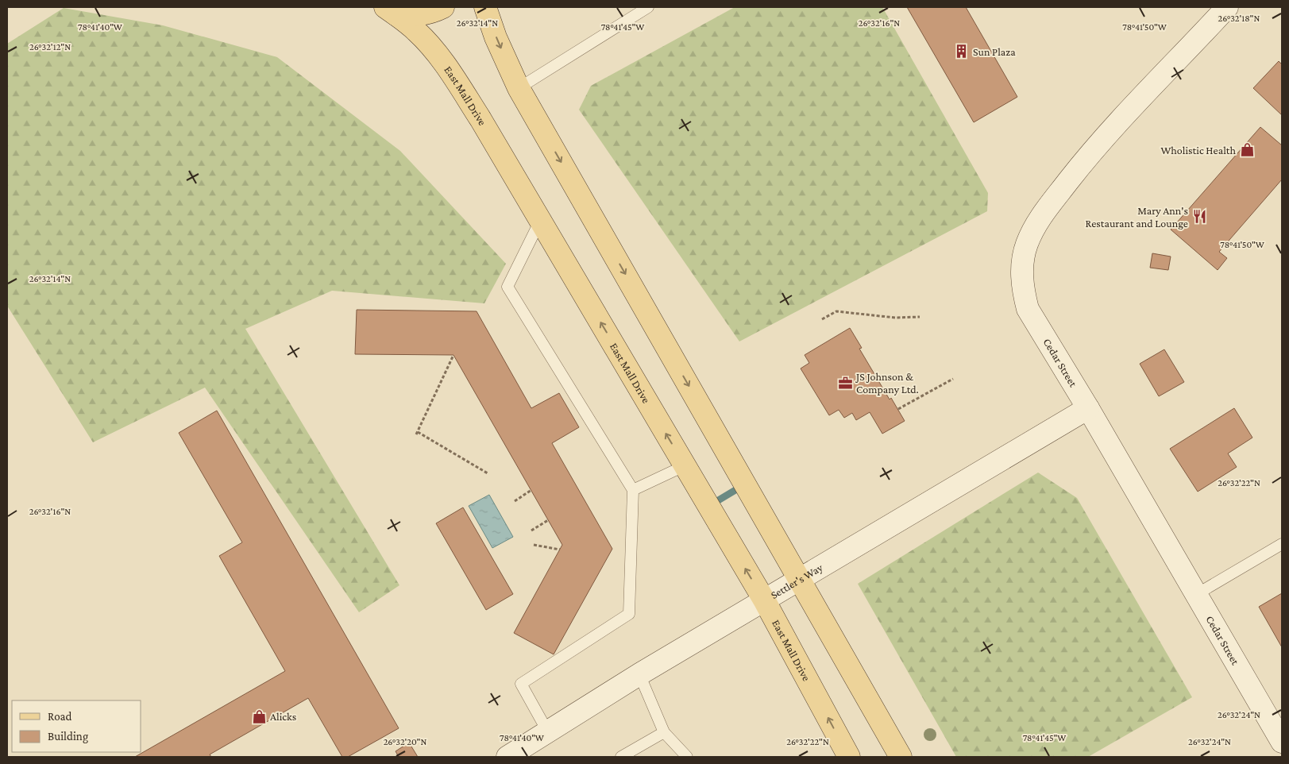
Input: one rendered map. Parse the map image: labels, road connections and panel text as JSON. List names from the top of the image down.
{
  "streets": {
    "main road": ["East Mall Drive", "Cedar Street", "Settler's Way"]
  },
  "crossings": [
    ["East Mall Drive", "Settler's Way"],
    ["Cedar Street", "Settler's Way"]
  ],
  "places": {
    "building": ["Sun Plaza"],
    "shop": ["Wholistic Health", "Alicks"],
    "restaurant": ["Mary Ann's Restaurant and Lounge"],
    "office": ["JS Johnson & Company Ltd."]
  },
  "legend": ["Road", "Building"],
  "coordinates": [
    "26°32'18\"N",
    "26°32'14\"N",
    "26°32'16\"N",
    "78°41'40\"W",
    "78°41'45\"W",
    "78°41'50\"W",
    "26°32'12\"N",
    "26°32'22\"N",
    "26°32'24\"N",
    "26°32'20\"N"
  ]
}
